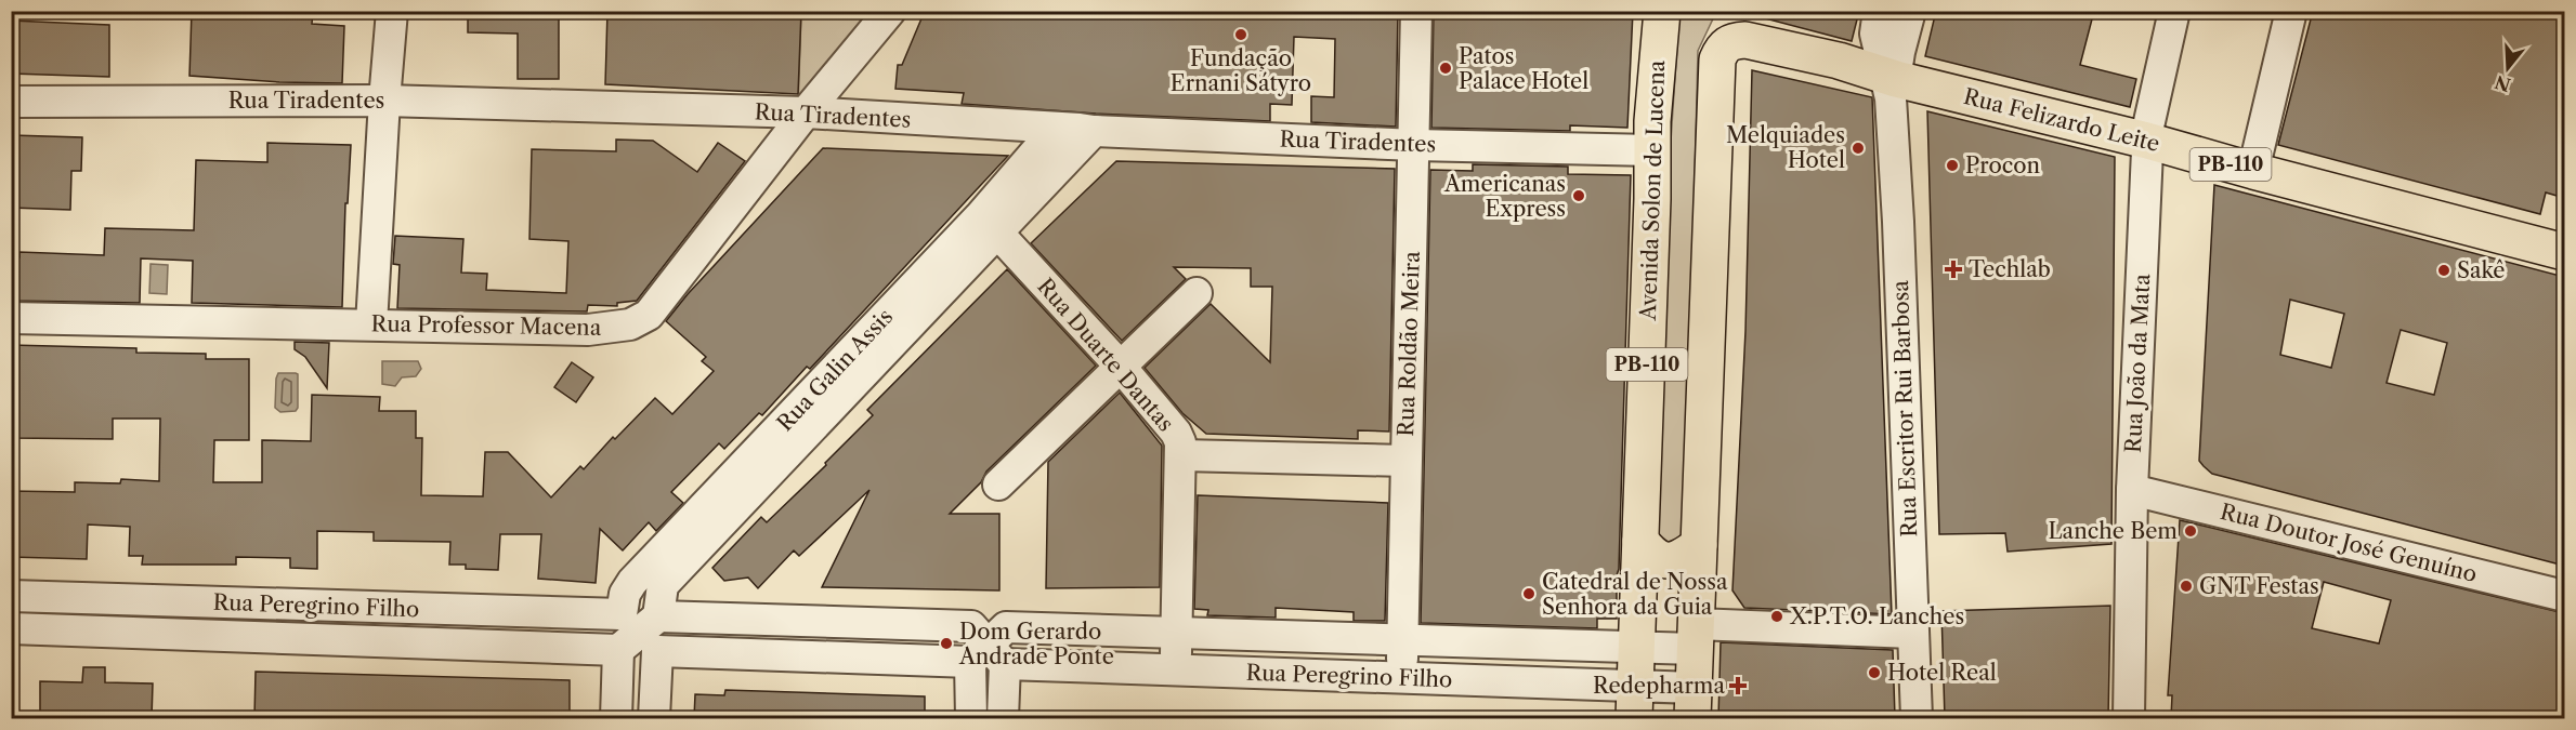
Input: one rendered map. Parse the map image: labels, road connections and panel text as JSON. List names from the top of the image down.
{
  "streets": {
    "main road": ["Rua Felizardo Leite", "PB-110", "Avenida Solon de Lucena"],
    "street": [
      "Rua Tiradentes",
      "Rua Professor Macena",
      "Rua Roldão Meira",
      "Rua Duarte Dantas",
      "Rua João da Mata",
      "Rua Galin Assis",
      "Rua Escritor Rui Barbosa",
      "Rua Doutor José Genuíno",
      "Rua Peregrino Filho"
    ]
  },
  "crossings": [
    ["Rua Tiradentes", "Avenida Solon de Lucena"],
    ["Rua Tiradentes", "Rua Professor Macena"],
    ["Rua Tiradentes", "Rua Roldão Meira"],
    ["Rua Tiradentes", "Rua Galin Assis"],
    ["Rua Felizardo Leite", "PB-110"],
    ["Rua Felizardo Leite", "Rua João da Mata"],
    ["Rua Felizardo Leite", "Rua Escritor Rui Barbosa"],
    ["PB-110", "Rua Peregrino Filho"],
    ["Avenida Solon de Lucena", "Rua Peregrino Filho"],
    ["Rua Roldão Meira", "Rua Peregrino Filho"],
    ["Rua Duarte Dantas", "Rua Galin Assis"],
    ["Rua Duarte Dantas", "Rua Peregrino Filho"],
    ["Rua João da Mata", "Rua Doutor José Genuíno"],
    ["Rua Galin Assis", "Rua Peregrino Filho"],
    ["Rua Escritor Rui Barbosa", "Rua Peregrino Filho"]
  ],
  "places": {
    "other": [
      "Fundação Ernani Sátyro",
      "Patos Palace Hotel",
      "Melquiades Hotel",
      "Procon",
      "Americanas Express",
      "Sakê",
      "Lanche Bem",
      "GNT Festas",
      "Catedral de Nossa Senhora da Guia",
      "X.P.T.O. Lanches",
      "Dom Gerardo Andrade Ponte",
      "Hotel Real"
    ],
    "health": ["Techlab", "Redepharma"]
  },
  "north": "bottom"
}
